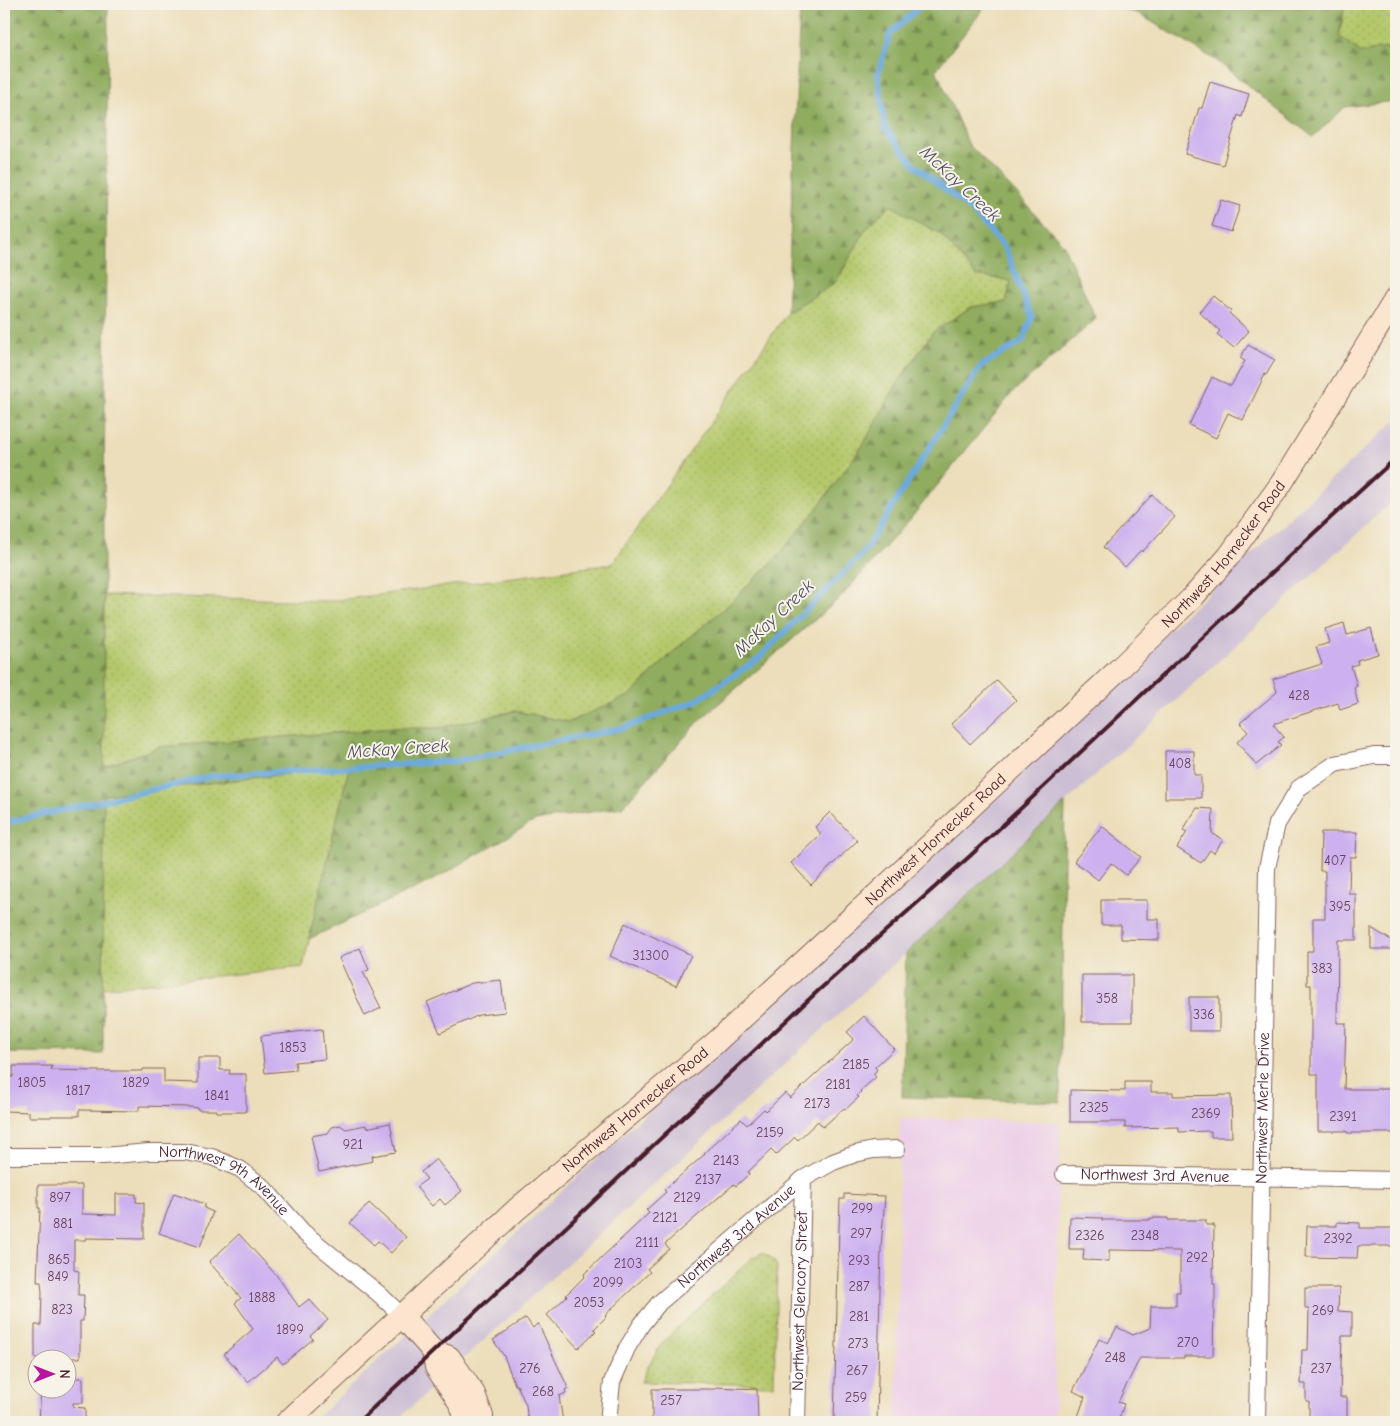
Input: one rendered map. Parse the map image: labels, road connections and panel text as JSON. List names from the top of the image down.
{
  "streets": {
    "street": [
      "Northwest Hornecker Road",
      "Northwest Merle Drive",
      "Northwest 3rd Avenue",
      "Northwest 9th Avenue",
      "Northwest Glencory Street"
    ]
  },
  "crossings": [
    ["Northwest Hornecker Road", "Northwest 9th Avenue"],
    ["Northwest Merle Drive", "Northwest 3rd Avenue"],
    ["Northwest 3rd Avenue", "Northwest Glencory Street"]
  ],
  "water": ["McKay Creek"],
  "house_numbers": [
    "428",
    "408",
    "407",
    "395",
    "31300",
    "383",
    "358",
    "336",
    "1853",
    "2185",
    "1805",
    "1829",
    "2181",
    "1817",
    "1841",
    "2173",
    "2325",
    "2369",
    "2391",
    "2159",
    "921",
    "2143",
    "2137",
    "897",
    "2129",
    "299",
    "2121",
    "881",
    "297",
    "2326",
    "2348",
    "2392",
    "2111",
    "292",
    "865",
    "293",
    "2103",
    "849",
    "2099",
    "287",
    "1888",
    "2053",
    "823",
    "269",
    "281",
    "1899",
    "270",
    "273",
    "248",
    "276",
    "237",
    "267",
    "268",
    "259",
    "257"
  ],
  "north": "right"
}
